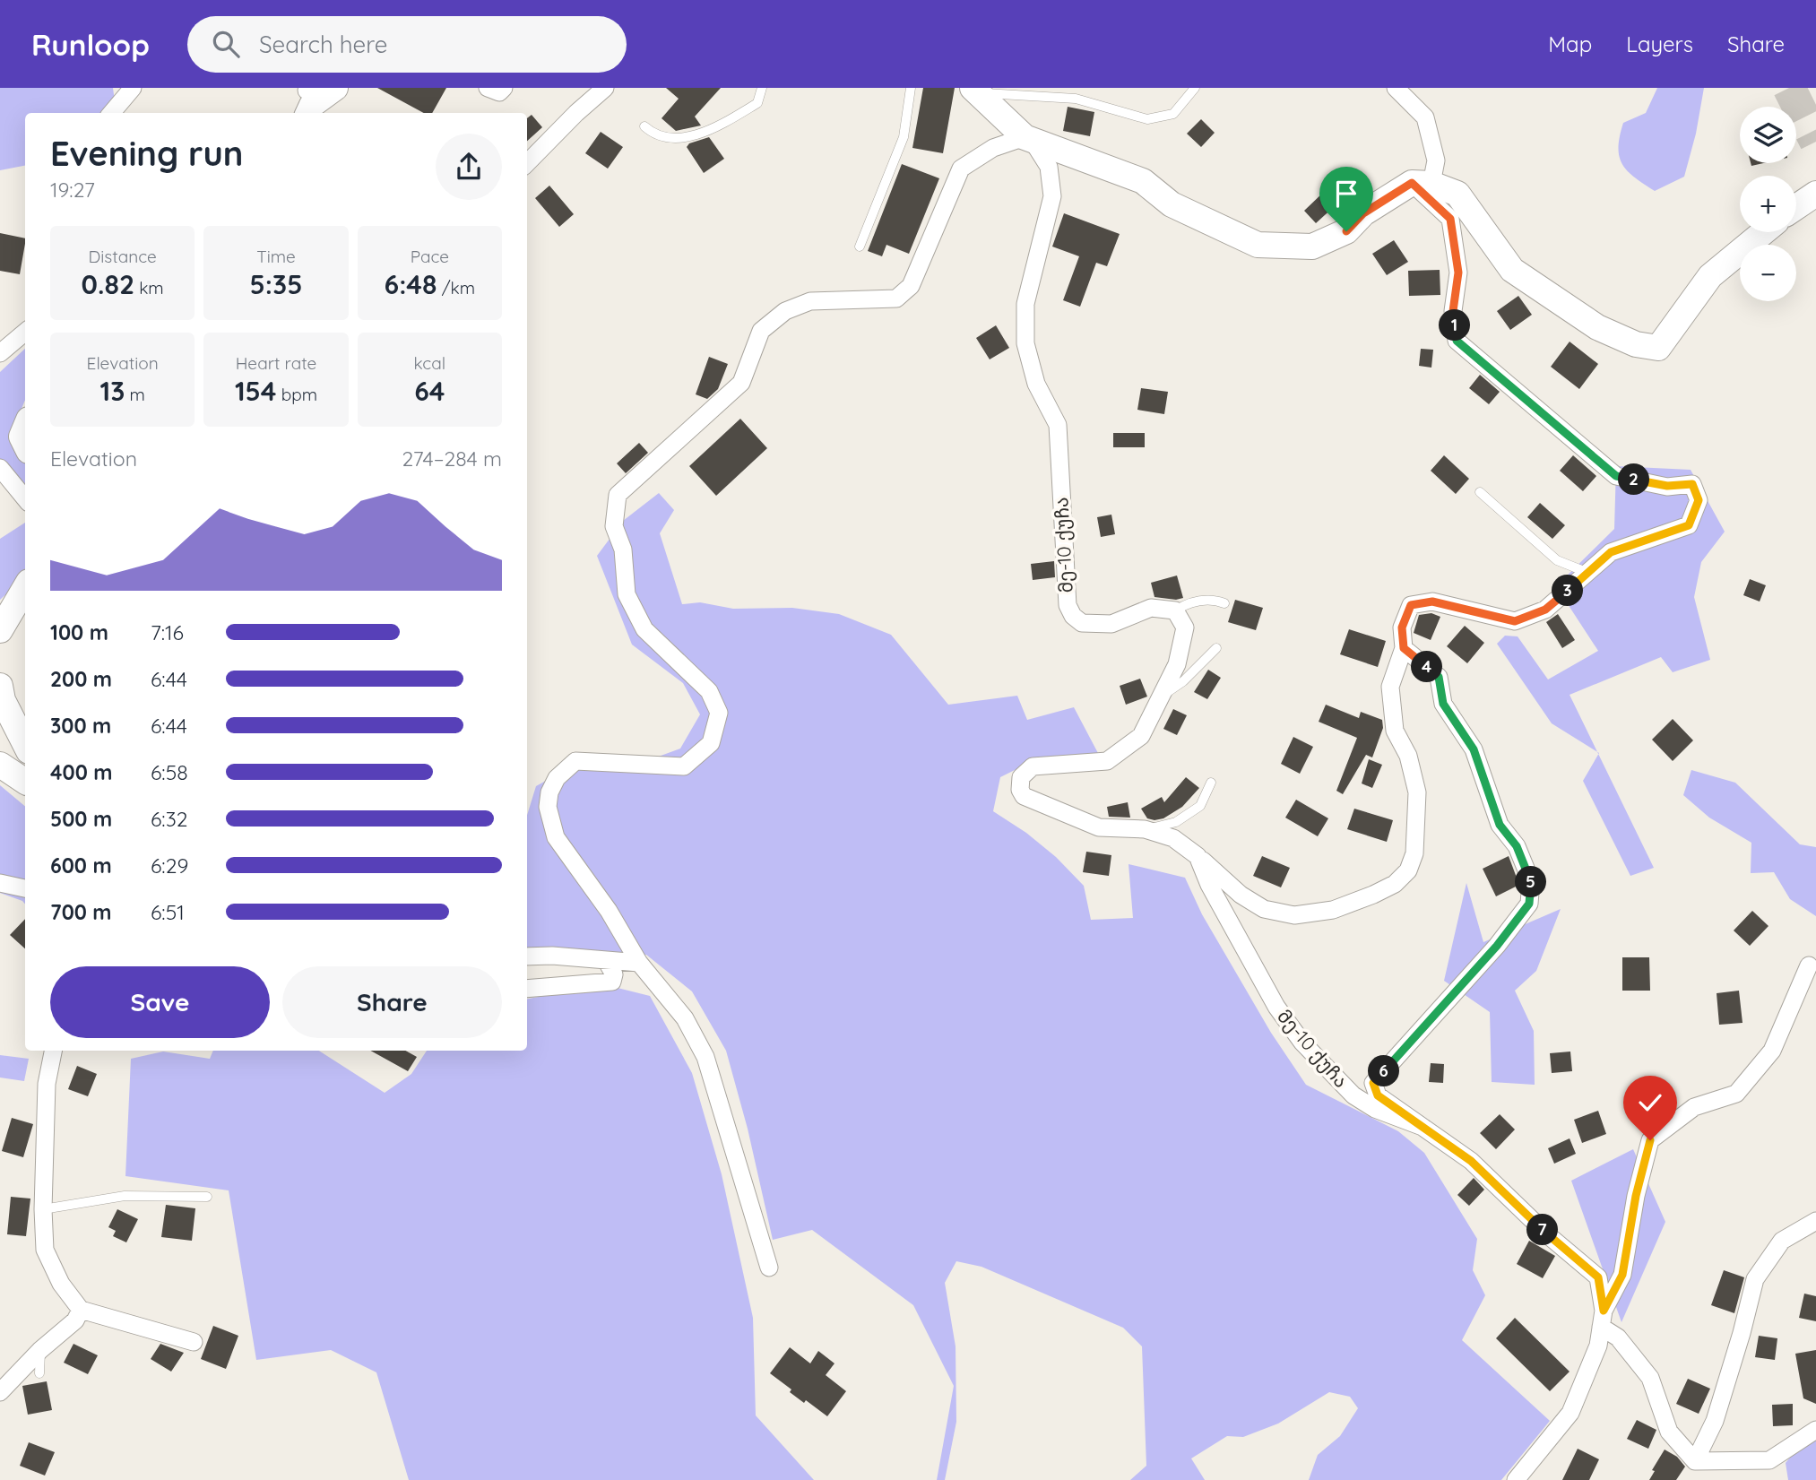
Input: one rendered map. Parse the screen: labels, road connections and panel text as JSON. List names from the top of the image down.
{
  "streets": {
    "street": ["მე-10 ქუჩა"]
  },
  "page": {
    "header": "Runloop",
    "search": "Search here",
    "nav": ["Map", "Layers", "Share"],
    "map_buttons": ["+", "−"],
    "heading": ["Evening run", "19:27"],
    "stats": [
      ["Distance", "0.82 km"],
      ["Time", "5:35"],
      ["Pace", "6:48 /km"],
      ["Elevation", "13 m"],
      ["Heart rate", "154 bpm"],
      ["kcal", "64"]
    ],
    "pins": [
      "1",
      "2",
      "3",
      "4",
      "5",
      "6",
      "7"
    ],
    "chart": ["Elevation", "274–284 m"],
    "list": [
      {
        "name": "100 m",
        "note": "7:16"
      },
      {
        "name": "200 m",
        "note": "6:44"
      },
      {
        "name": "300 m",
        "note": "6:44"
      },
      {
        "name": "400 m",
        "note": "6:58"
      },
      {
        "name": "500 m",
        "note": "6:32"
      },
      {
        "name": "600 m",
        "note": "6:29"
      },
      {
        "name": "700 m",
        "note": "6:51"
      }
    ],
    "buttons": ["Save", "Share"]
  }
}
